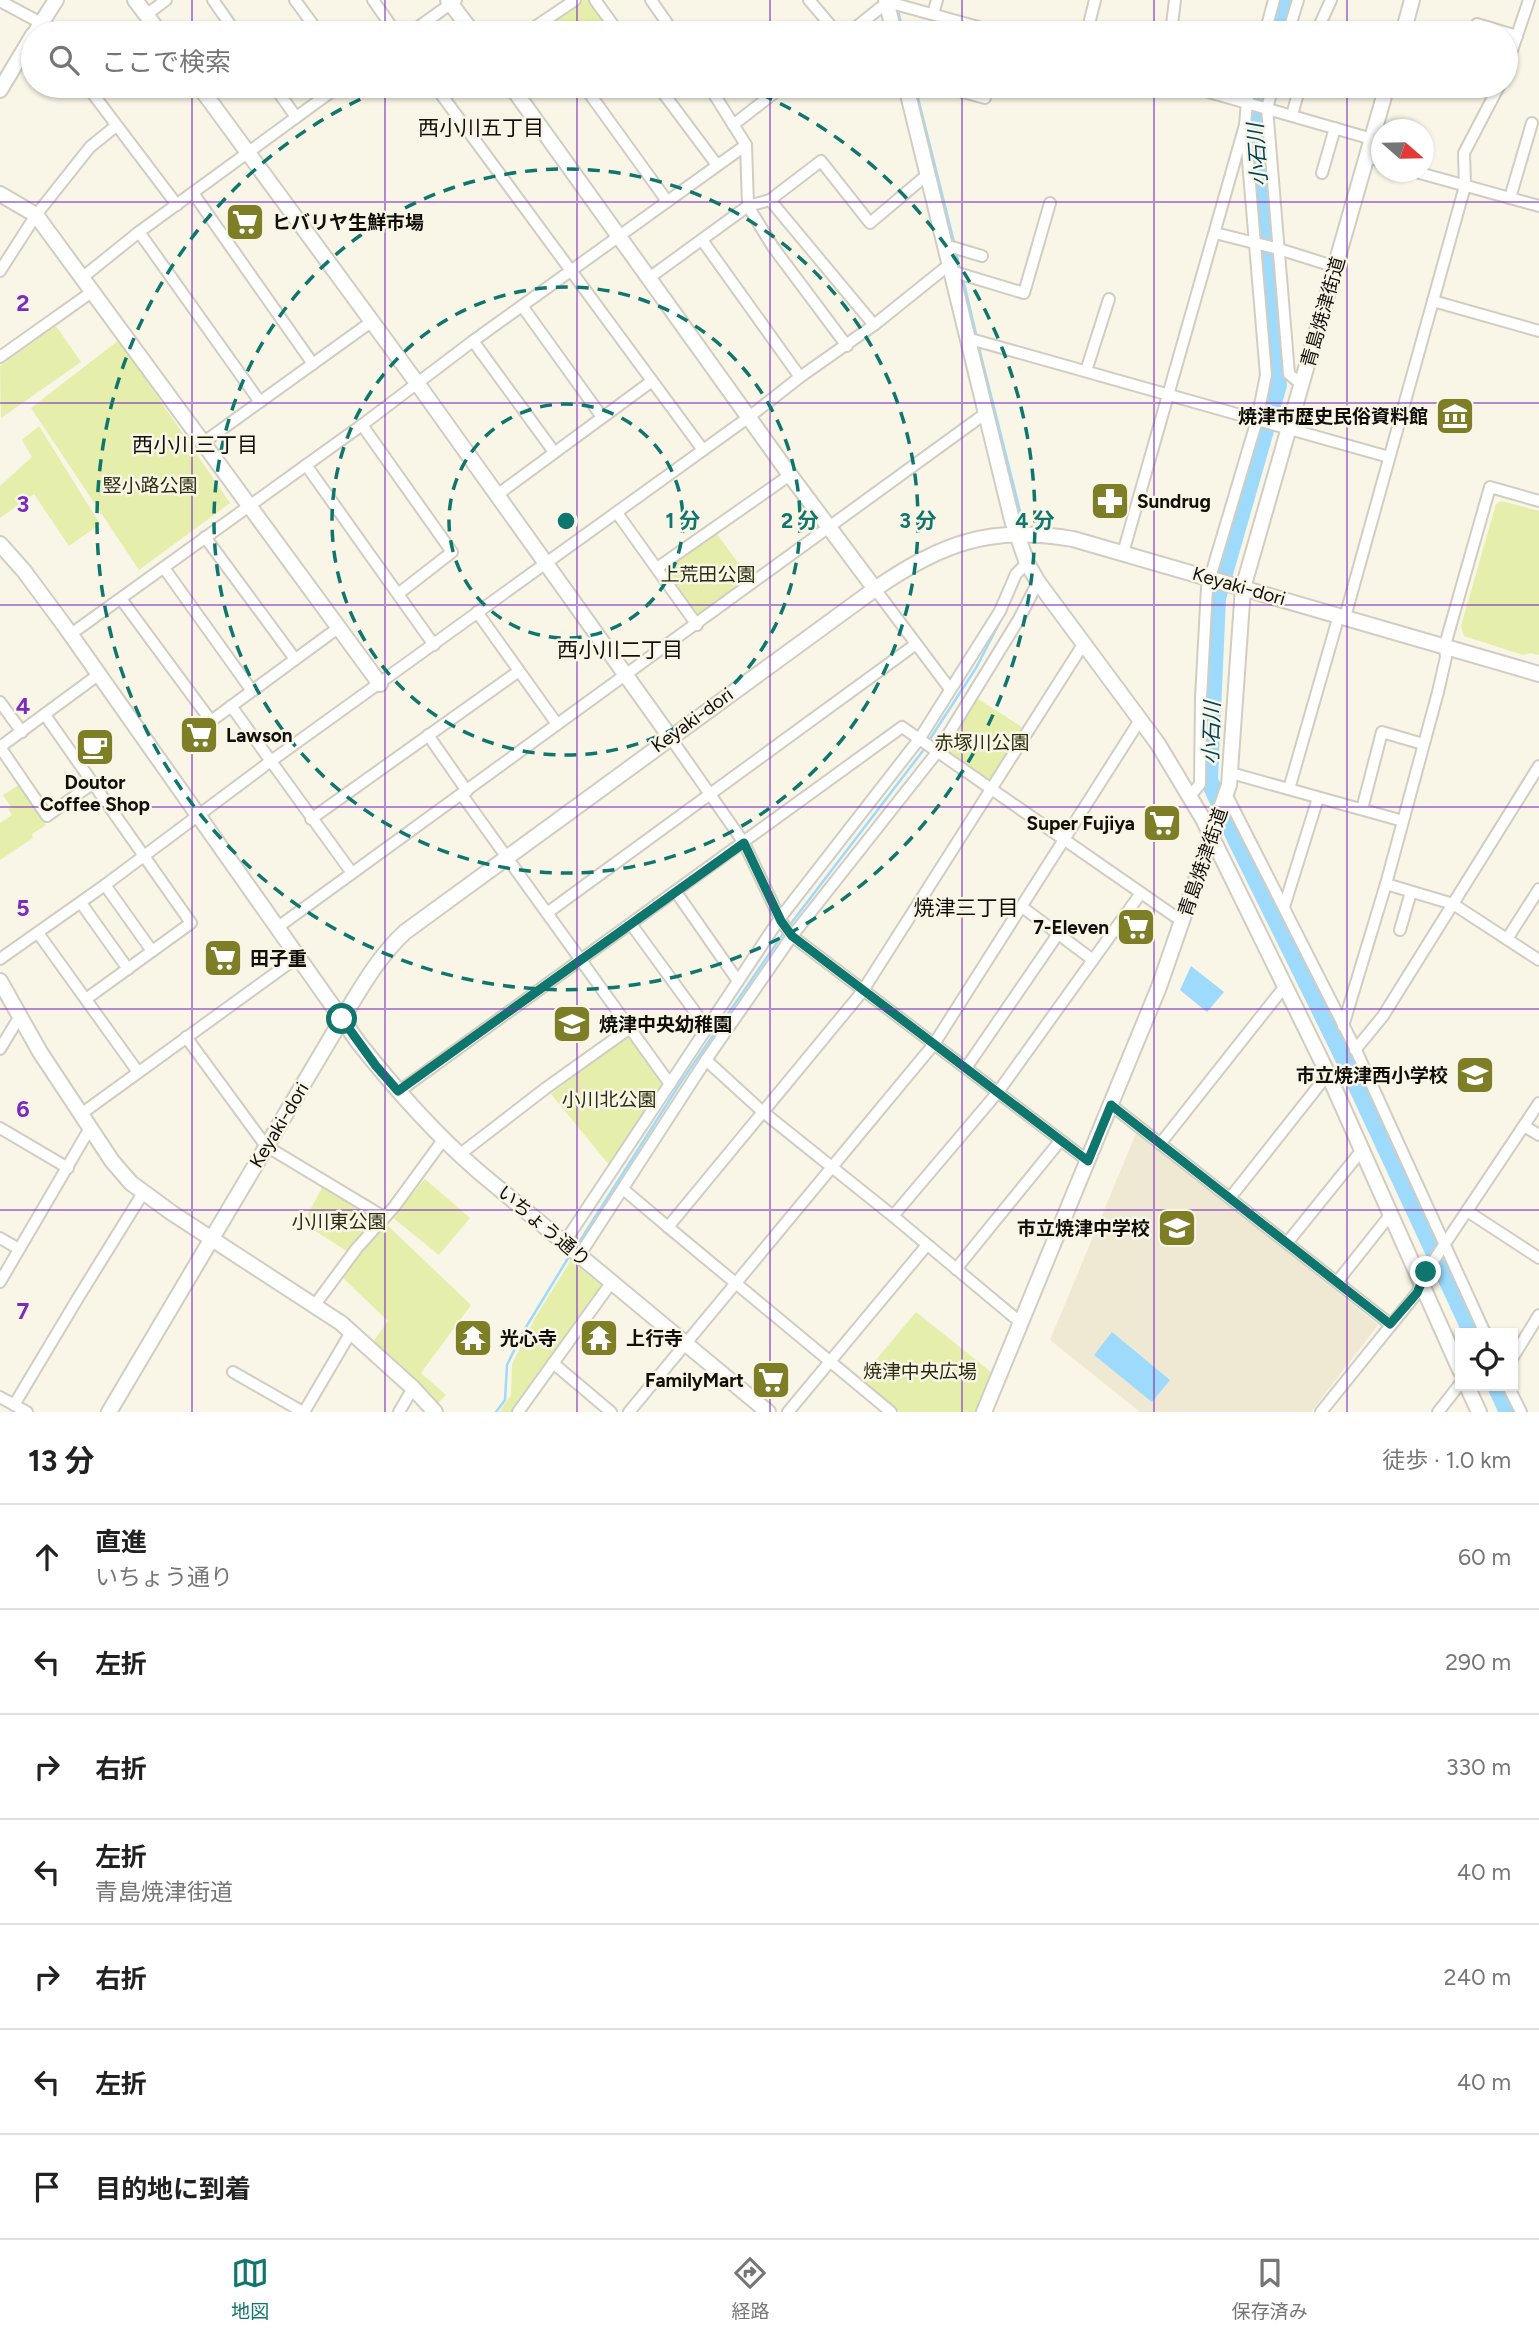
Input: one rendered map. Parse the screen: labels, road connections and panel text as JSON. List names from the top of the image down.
{
  "streets": {
    "street": ["青島焼津街道", "Keyaki-dori", "いちょう通り"]
  },
  "crossings": [
    ["青島焼津街道", "Keyaki-dori"],
    ["Keyaki-dori", "いちょう通り"]
  ],
  "districts": [
    "西小川五丁目",
    "西小川三丁目",
    "西小川二丁目",
    "焼津三丁目"
  ],
  "water": ["小石川"],
  "parks": [
    "竪小路公園",
    "上荒田公園",
    "赤塚川公園",
    "小川北公園",
    "小川東公園",
    "焼津中央広場"
  ],
  "places": {
    "supermarket": [
      "ヒバリヤ生鮮市場",
      "Lawson",
      "Super Fujiya",
      "7-Eleven",
      "田子重",
      "FamilyMart"
    ],
    "museum": ["焼津市歴史民俗資料館"],
    "pharmacy": ["Sundrug"],
    "cafe": ["Doutor Coffee Shop"],
    "school or university": ["焼津中央幼稚園", "市立焼津西小学校", "市立焼津中学校"],
    "temple": ["光心寺", "上行寺"]
  },
  "north": "right",
  "page": {
    "search": "ここで検索",
    "heading": ["13 分", "徒歩 · 1.0 km"],
    "list": [
      ["直進", "いちょう通り", "60 m"],
      ["左折", "290 m"],
      ["右折", "330 m"],
      ["左折", "青島焼津街道", "40 m"],
      ["右折", "240 m"],
      ["左折", "40 m"],
      "目的地に到着"
    ],
    "nav": ["地図", "経路", "保存済み"]
  },
  "grid": {
    "rows": [
      "2",
      "3",
      "4",
      "5",
      "6",
      "7"
    ]
  },
  "rings": [
    "1 分",
    "2 分",
    "3 分",
    "4 分"
  ]
}
